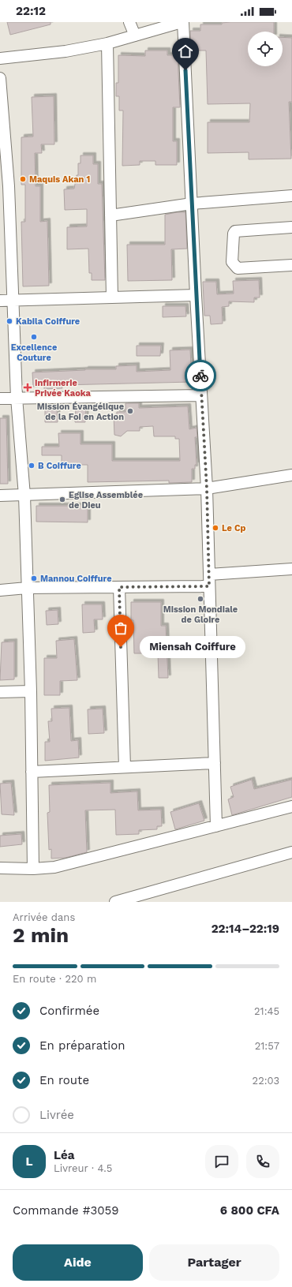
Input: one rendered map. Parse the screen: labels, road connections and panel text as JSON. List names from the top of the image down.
{
  "places": {
    "other": [
      "Maquis Akan 1",
      "Kabila Coiffure",
      "Excellence Couture",
      "Mission Évangélique de la Foi en Action",
      "B Coiffure",
      "Eglise Assemblée de Dieu",
      "Le Cp",
      "Mannou Coiffure",
      "Mission Mondiale de Gloire",
      "Miensah Coiffure"
    ],
    "health": ["Infirmerie Privée Kaoka"]
  },
  "page": {
    "status": "22:12",
    "bubble": "Miensah Coiffure",
    "heading": ["2 min", "Arrivée dans", "22:14–22:19"],
    "panel": [
      "Léa",
      "Livreur · 4.5",
      "Commande #3059",
      "6 800 CFA"
    ],
    "bar": "En route · 220 m",
    "list": [
      ["Confirmée", "21:45"],
      ["En préparation", "21:57"],
      ["En route", "22:03"],
      "Livrée"
    ],
    "round": "L",
    "buttons": ["Aide", "Partager"]
  }
}
